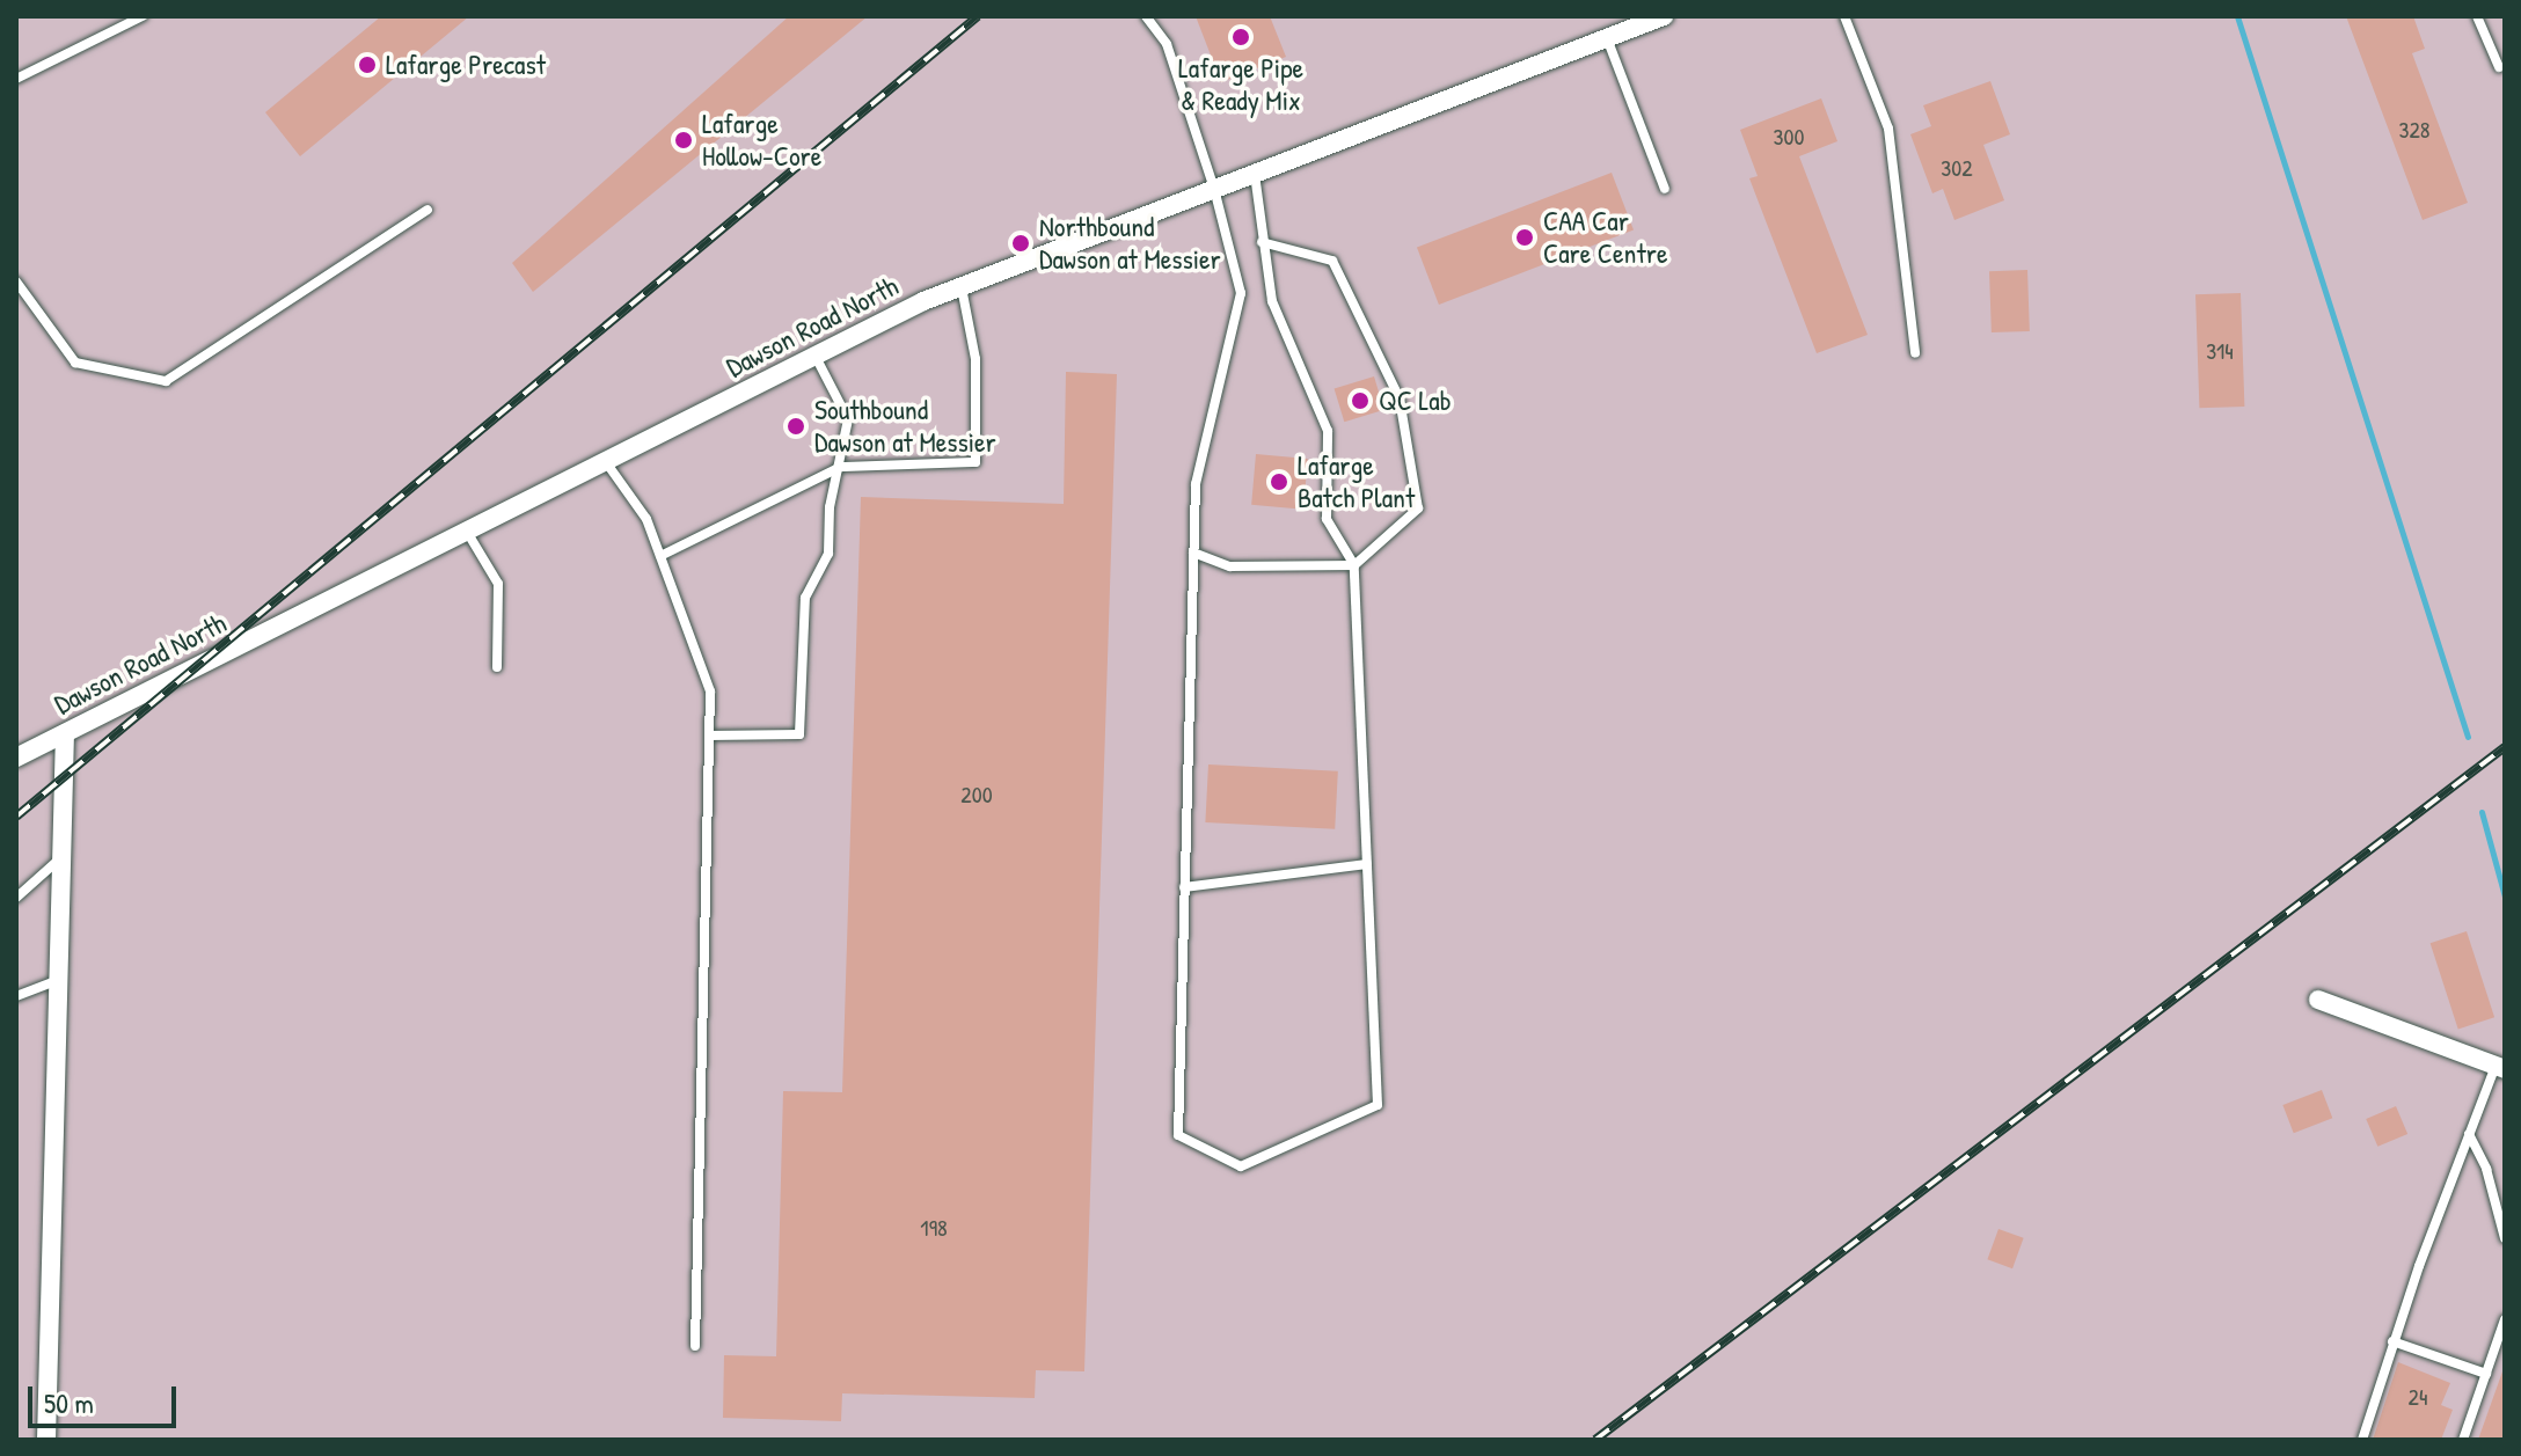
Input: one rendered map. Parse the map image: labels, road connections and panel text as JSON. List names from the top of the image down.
{
  "streets": {
    "street": ["Dawson Road North"]
  },
  "places": [
    "Lafarge Pipe & Ready Mix",
    "Lafarge Precast",
    "Lafarge Hollow-Core",
    "CAA Car Care Centre",
    "Northbound Dawson at Messier",
    "QC Lab",
    "Southbound Dawson at Messier",
    "Lafarge Batch Plant"
  ],
  "house_numbers": [
    "328",
    "300",
    "302",
    "314",
    "200",
    "198",
    "24"
  ],
  "scale_bar": "50 m"
}
